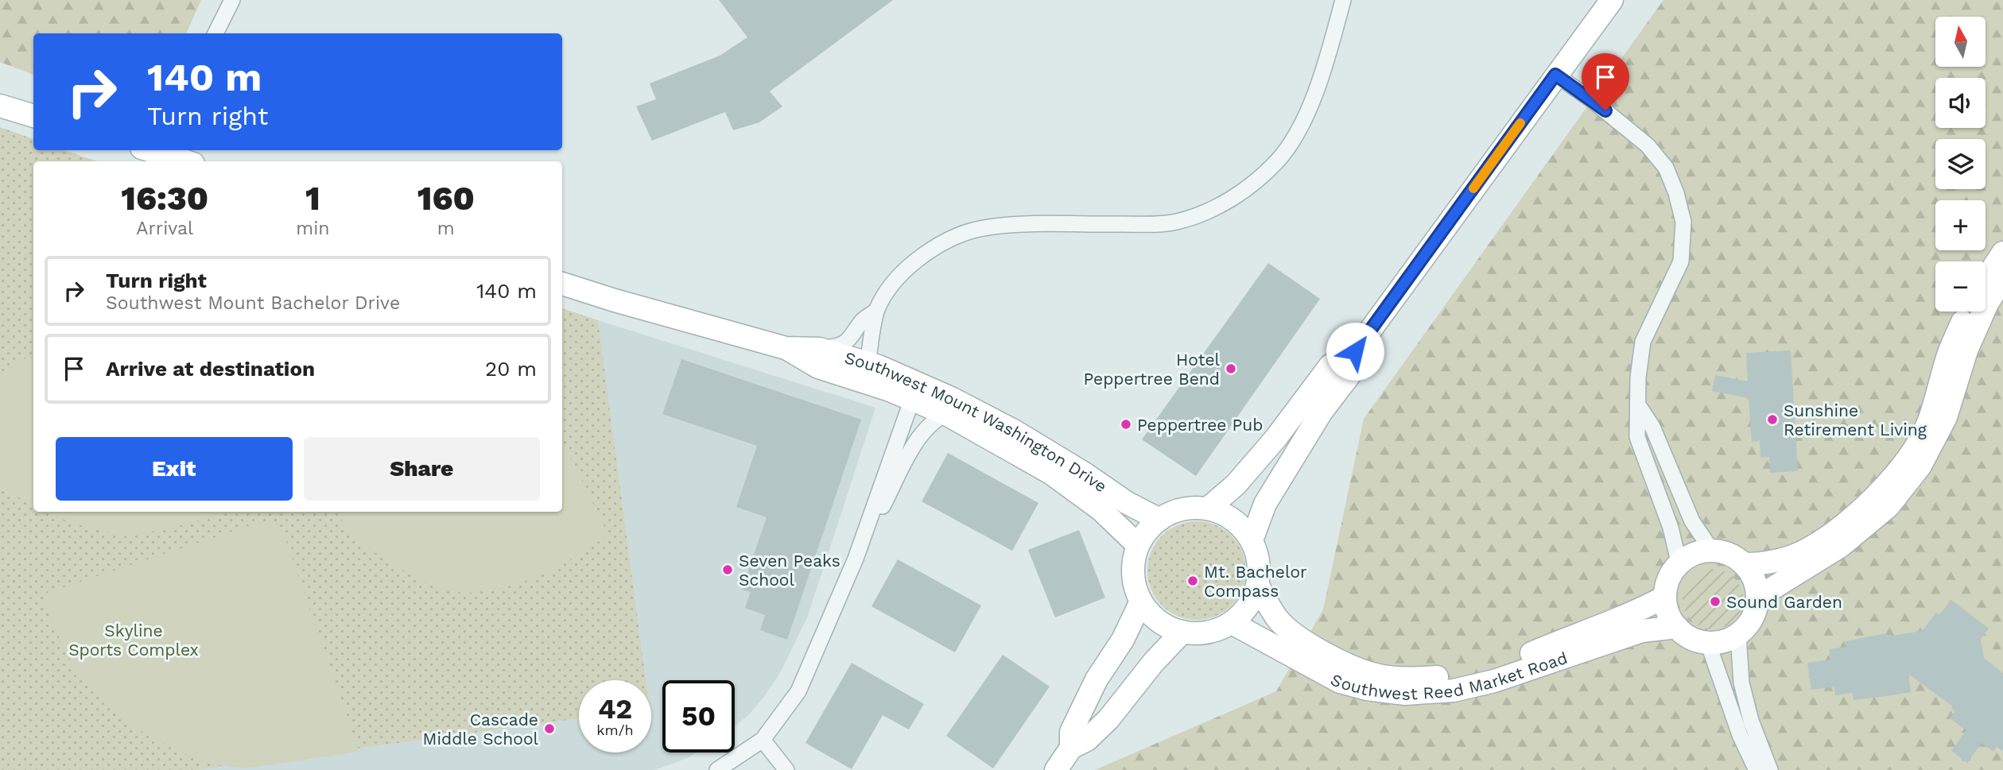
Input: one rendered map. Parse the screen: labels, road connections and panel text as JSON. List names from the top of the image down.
{
  "streets": {
    "main road": ["Southwest Mount Washington Drive", "Southwest Reed Market Road"]
  },
  "crossings": [
    ["Southwest Mount Washington Drive", "Southwest Reed Market Road"]
  ],
  "parks": ["Skyline Sports Complex"],
  "places": [
    "Hotel Peppertree Bend",
    "Sunshine Retirement Living",
    "Peppertree Pub",
    "Seven Peaks School",
    "Mt. Bachelor Compass",
    "Sound Garden",
    "Cascade Middle School"
  ],
  "north": "top",
  "page": {
    "map_buttons": ["+", "−"],
    "turn": ["140 m", "Turn right"],
    "eta": [
      "16:30",
      "Arrival",
      "1",
      "min",
      "160",
      "m"
    ],
    "list": [
      {
        "name": "Turn right",
        "note": "Southwest Mount Bachelor Drive",
        "value": "140 m"
      },
      {
        "name": "Arrive at destination",
        "value": "20 m"
      }
    ],
    "buttons": ["Exit", "Share"],
    "speed": "42 km/h",
    "limit": "50"
  }
}
